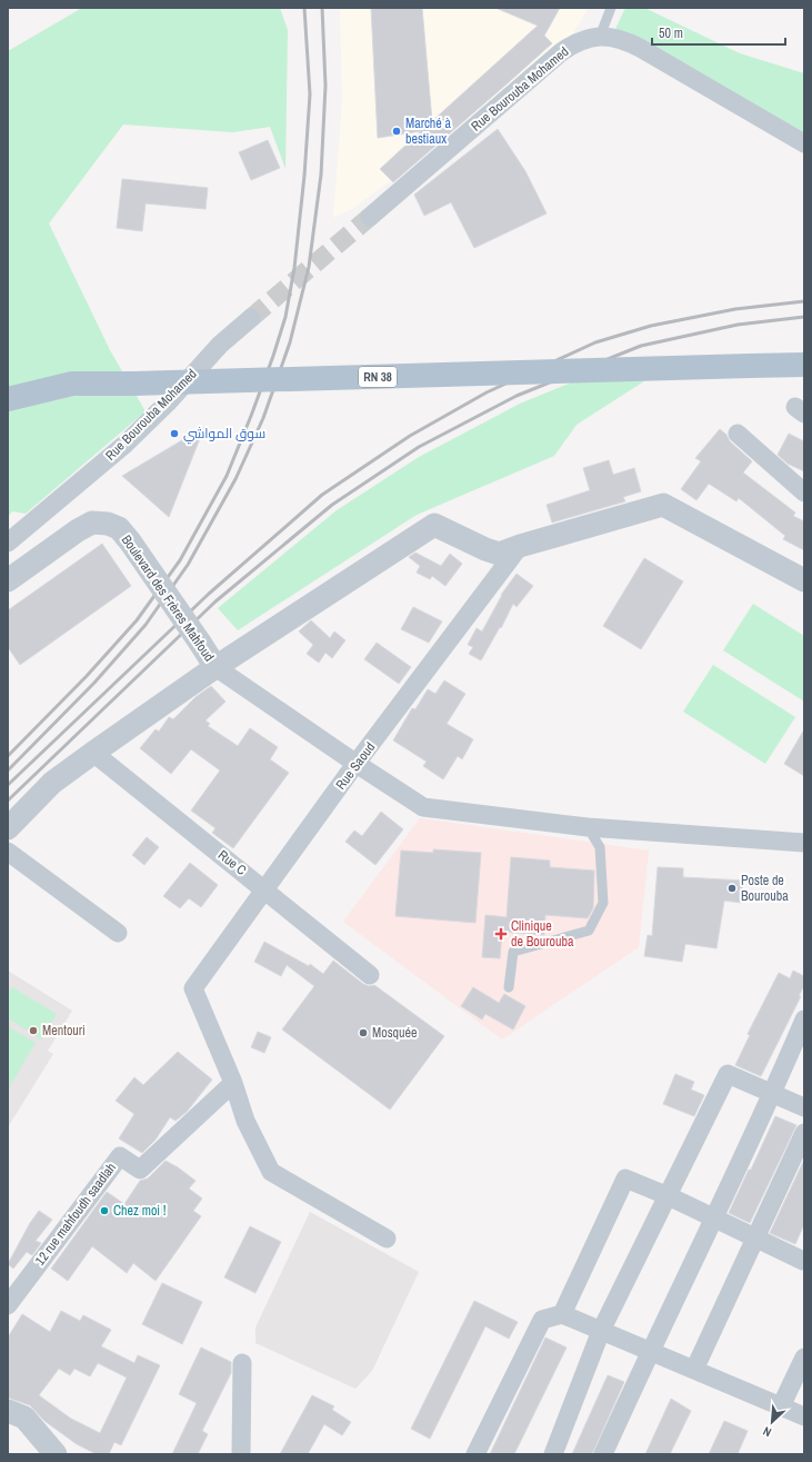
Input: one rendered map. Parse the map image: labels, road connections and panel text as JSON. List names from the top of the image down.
{
  "streets": {
    "main road": ["RN 38"],
    "street": [
      "Rue Bourouba Mohamed",
      "Boulevard des Frères Mahfoud",
      "Rue Saoud",
      "Rue C",
      "12 rue mahfoudh saadlah"
    ]
  },
  "crossings": [
    ["Boulevard des Frères Mahfoud", "Rue C"],
    ["Rue Saoud", "Rue C"],
    ["Rue Saoud", "12 rue mahfoudh saadlah"]
  ],
  "places": {
    "other": [
      "Marché à bestiaux",
      "سوق المواشي",
      "Poste de Bourouba",
      "Mentouri",
      "Mosquée",
      "Chez moi !"
    ],
    "health": ["Clinique de Bourouba"]
  },
  "scale_bar": "50 m",
  "north": "bottom left"
}
